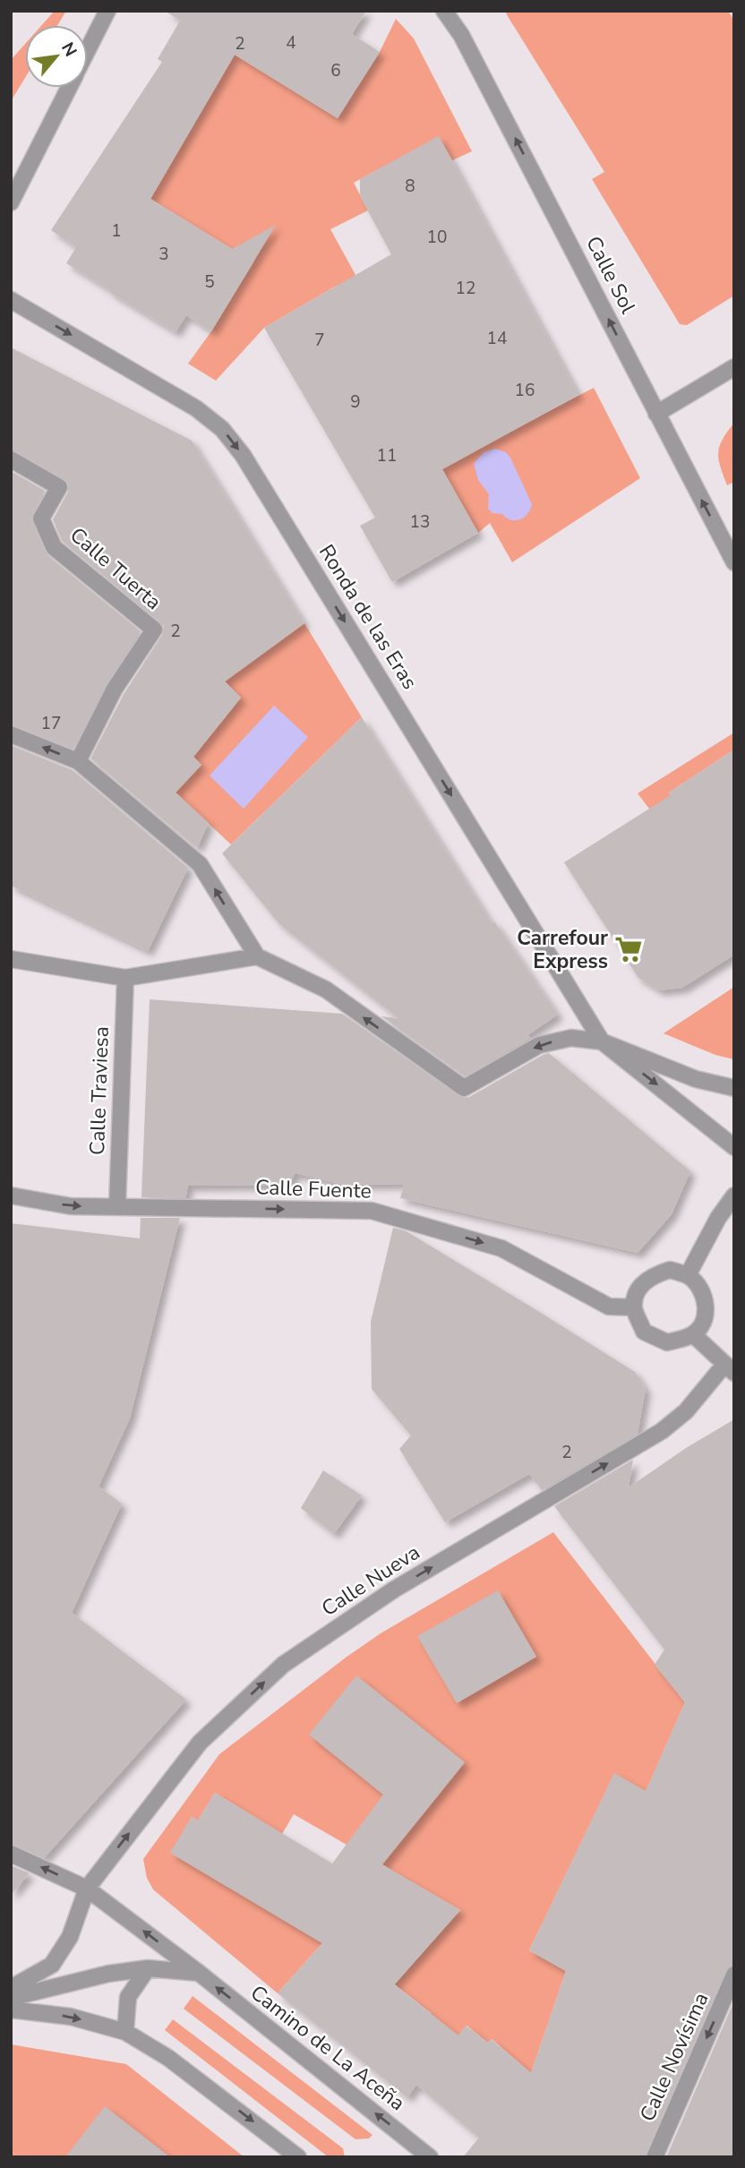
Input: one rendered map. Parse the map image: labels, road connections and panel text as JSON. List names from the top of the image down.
{
  "streets": {
    "street": [
      "Calle Sol",
      "Calle Tuerta",
      "Ronda de las Eras",
      "Calle Traviesa",
      "Calle Fuente",
      "Calle Nueva",
      "Camino de La Aceña",
      "Calle Novísima"
    ]
  },
  "crossings": [
    ["Calle Traviesa", "Calle Fuente"],
    ["Calle Nueva", "Camino de La Aceña"]
  ],
  "one_way": [
    "Calle Sol",
    "Ronda de las Eras",
    "Calle Fuente",
    "Calle Nueva",
    "Calle Novísima"
  ],
  "places": {
    "supermarket": ["Carrefour Express"]
  },
  "house_numbers": [
    "4",
    "2",
    "6",
    "8",
    "1",
    "10",
    "3",
    "5",
    "12",
    "14",
    "7",
    "16",
    "9",
    "11",
    "13",
    "2",
    "17",
    "2"
  ],
  "north": "top right"
}
